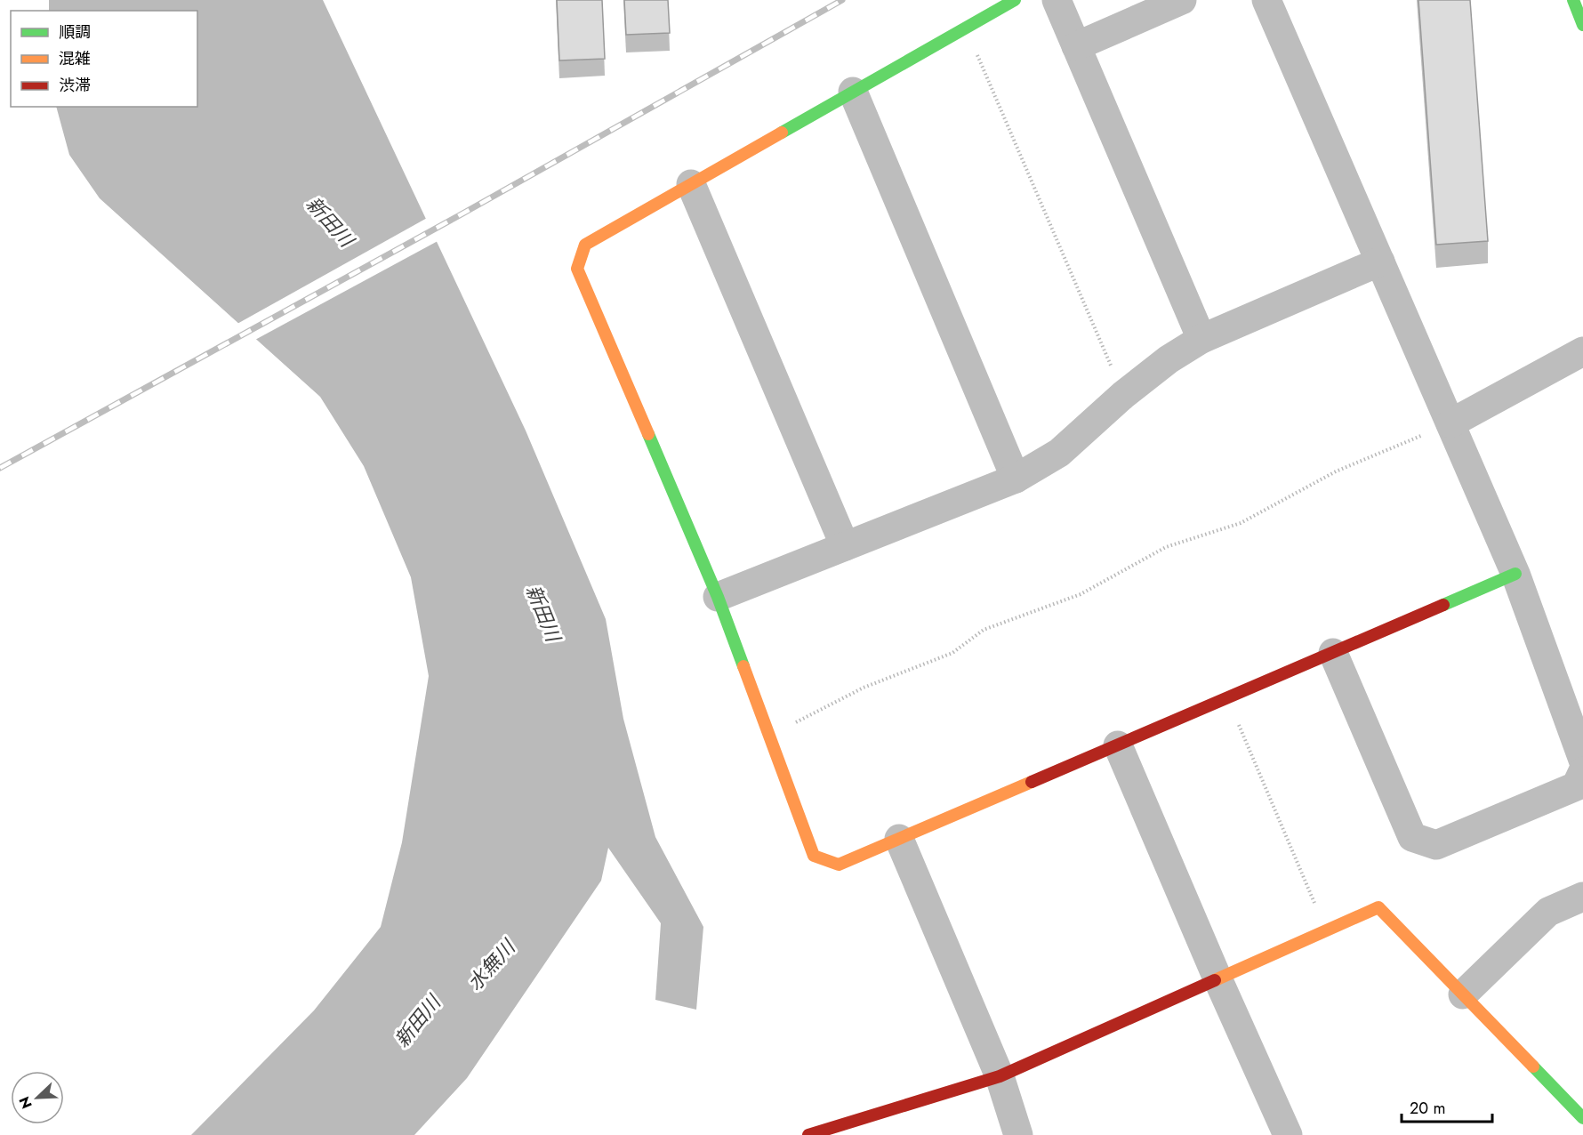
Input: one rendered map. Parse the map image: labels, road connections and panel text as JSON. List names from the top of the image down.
{
  "water": ["新田川", "水無川"],
  "legend": ["順調", "混雑", "渋滞"],
  "scale_bar": "20 m",
  "north": "bottom left"
}
